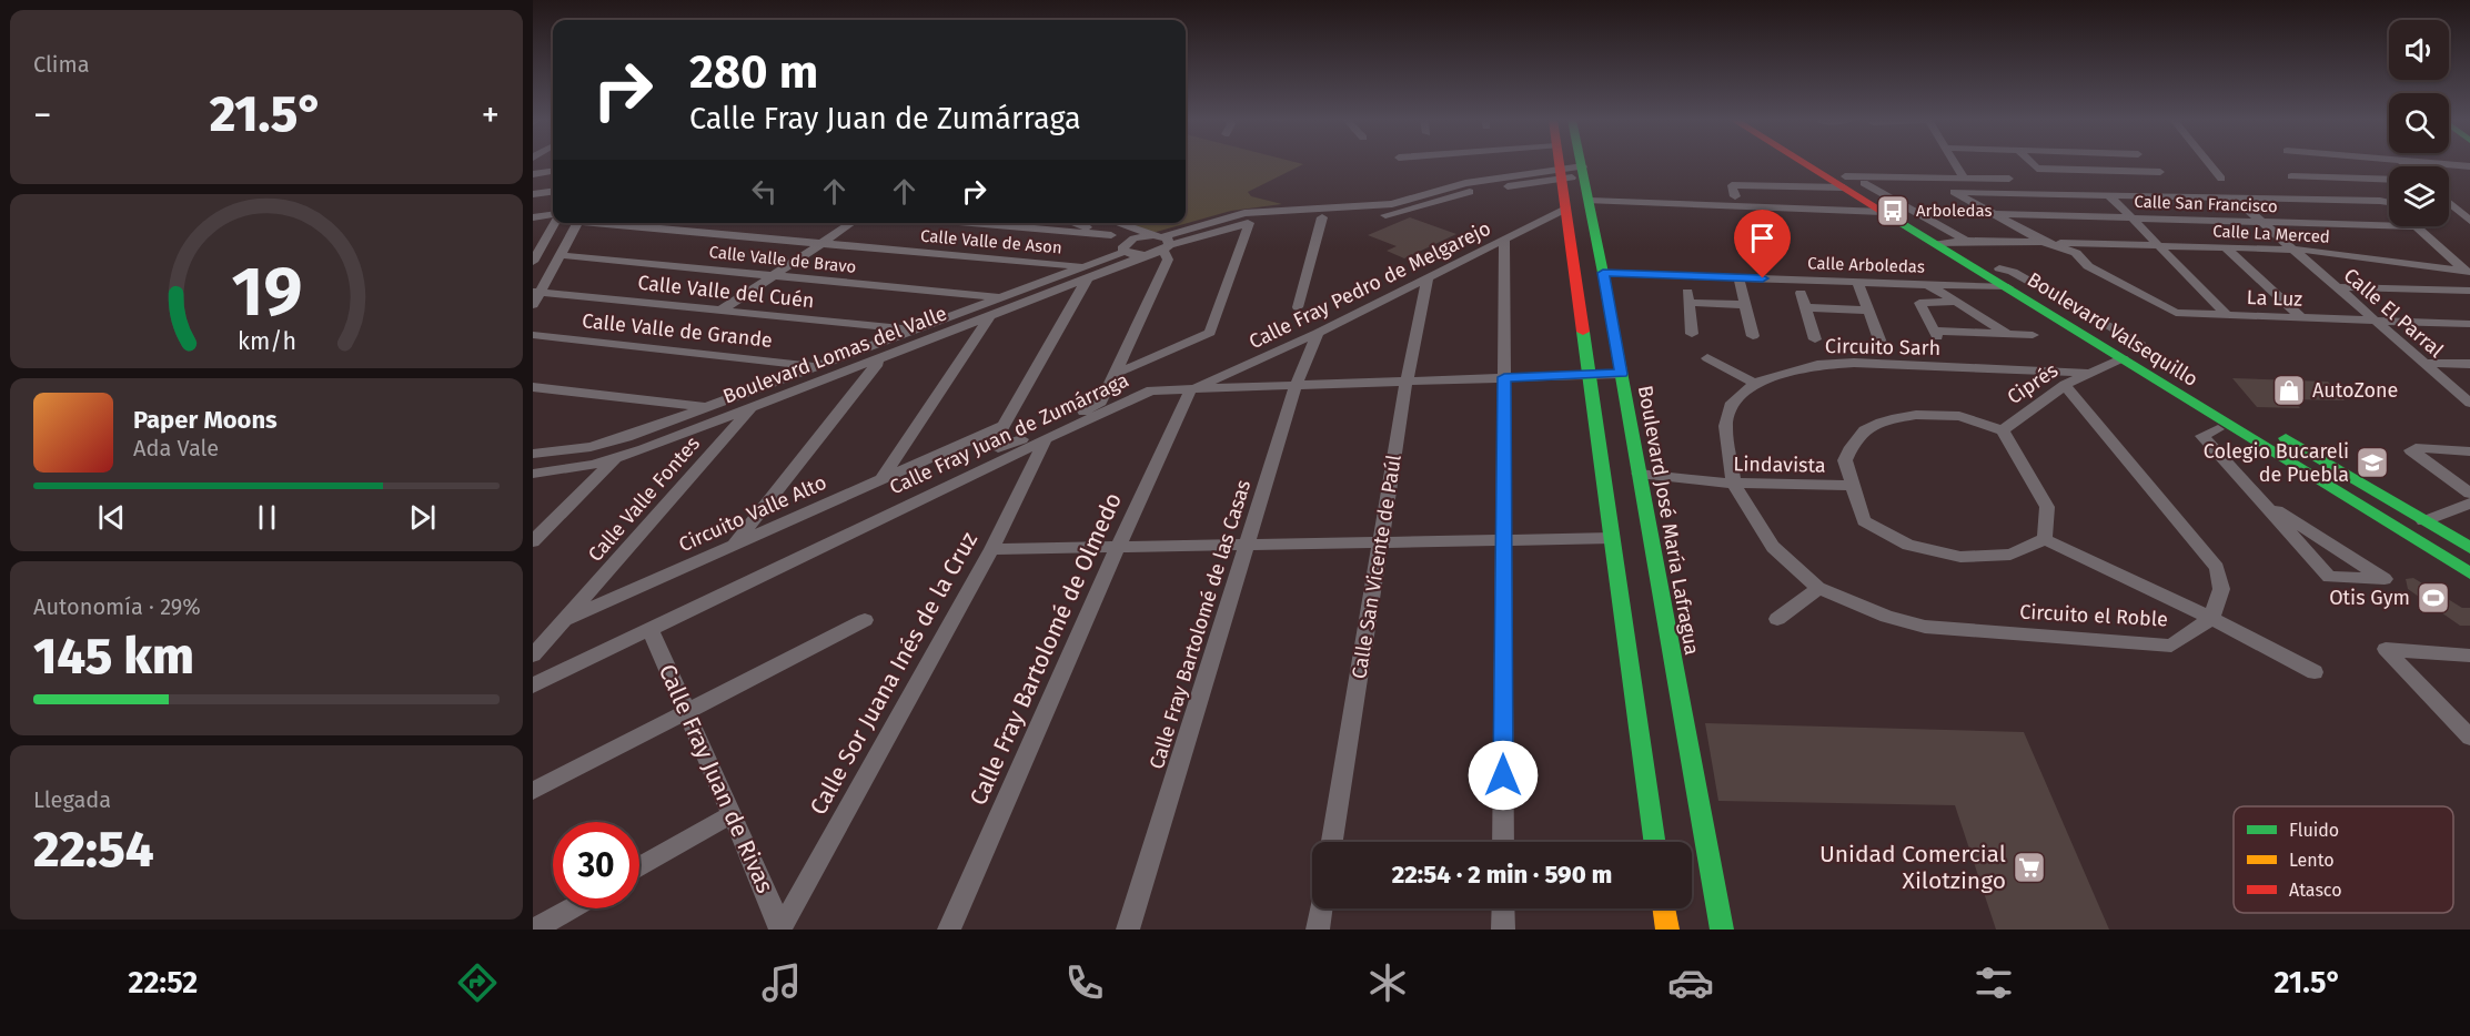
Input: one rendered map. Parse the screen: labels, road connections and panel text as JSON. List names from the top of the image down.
{
  "streets": {
    "main road": ["Boulevard Valsequillo", "Boulevard José María Lafragua"],
    "street": [
      "Calle San Francisco",
      "Calle La Merced",
      "Calle Valle de Ason",
      "Calle Valle de Bravo",
      "Calle Arboledas",
      "Calle Fray Pedro de Melgarejo",
      "Calle Valle del Cuén",
      "La Luz",
      "Calle El Parral",
      "Calle Valle de Grande",
      "Circuito Sarh",
      "Boulevard Lomas del Valle",
      "Ciprés",
      "Calle Fray Juan de Zumárraga",
      "Lindavista",
      "Calle Valle Fontes",
      "Circuito Valle Alto",
      "Calle San Vicente de Paúl",
      "Circuito el Roble",
      "Calle Fray Bartolomé de las Casas",
      "Calle Fray Bartolomé de Olmedo",
      "Calle Sor Juana Inés de la Cruz",
      "Calle Fray Juan de Rivas"
    ]
  },
  "crossings": [
    ["Calle San Francisco", "Calle El Parral"],
    ["Calle La Merced", "La Luz"],
    ["Calle La Merced", "Calle El Parral"],
    ["Calle La Merced", "Boulevard Valsequillo"],
    ["Calle Valle de Ason", "Boulevard Lomas del Valle"],
    ["Calle Valle de Bravo", "Boulevard Lomas del Valle"],
    ["Calle Arboledas", "Boulevard Valsequillo"],
    ["Calle Arboledas", "Boulevard José María Lafragua"],
    ["Calle Fray Pedro de Melgarejo", "Calle Fray Juan de Zumárraga"],
    ["Calle Fray Pedro de Melgarejo", "Calle San Vicente de Paúl"],
    ["Calle Fray Pedro de Melgarejo", "Calle Fray Bartolomé de las Casas"],
    ["Calle Fray Pedro de Melgarejo", "Calle Fray Bartolomé de Olmedo"],
    ["Calle Valle del Cuén", "Boulevard Lomas del Valle"],
    ["La Luz", "Calle El Parral"],
    ["Boulevard Valsequillo", "Circuito Sarh"],
    ["Calle Valle de Grande", "Boulevard Lomas del Valle"],
    ["Circuito Sarh", "Ciprés"],
    ["Circuito Sarh", "Lindavista"],
    ["Circuito Sarh", "Circuito el Roble"],
    ["Boulevard Lomas del Valle", "Calle Valle Fontes"],
    ["Ciprés", "Lindavista"],
    ["Calle Fray Juan de Zumárraga", "Boulevard José María Lafragua"],
    ["Calle Fray Juan de Zumárraga", "Calle San Vicente de Paúl"],
    ["Calle Fray Juan de Zumárraga", "Calle Fray Bartolomé de las Casas"],
    ["Calle Fray Juan de Zumárraga", "Calle Fray Bartolomé de Olmedo"],
    ["Calle Fray Juan de Zumárraga", "Calle Sor Juana Inés de la Cruz"],
    ["Calle Fray Juan de Zumárraga", "Calle Fray Juan de Rivas"],
    ["Lindavista", "Boulevard José María Lafragua"],
    ["Lindavista", "Circuito el Roble"],
    ["Calle Valle Fontes", "Circuito Valle Alto"],
    ["Calle Sor Juana Inés de la Cruz", "Calle Fray Juan de Rivas"]
  ],
  "places": {
    "bus stop": ["Arboledas"],
    "shop": ["AutoZone"],
    "school or university": ["Colegio Bucareli de Puebla"],
    "sports": ["Otis Gym"],
    "supermarket": ["Unidad Comercial Xilotzingo"]
  },
  "legend": ["Fluido", "Lento", "Atasco"],
  "page": {
    "tile": [
      "Clima",
      ["Autonomía · 29%", "145 km"],
      ["Llegada", "22:54"]
    ],
    "turn": ["280 m", "Calle Fray Juan de Zumárraga"],
    "heat": ["−", "21.5°", "+"],
    "song": ["Paper Moons", "Ada Vale"],
    "limit": "30",
    "trip": "22:54 · 2 min · 590 m",
    "tabs": ["22:52", "21.5°"],
    "gauge": ["19", "km/h"]
  }
}
